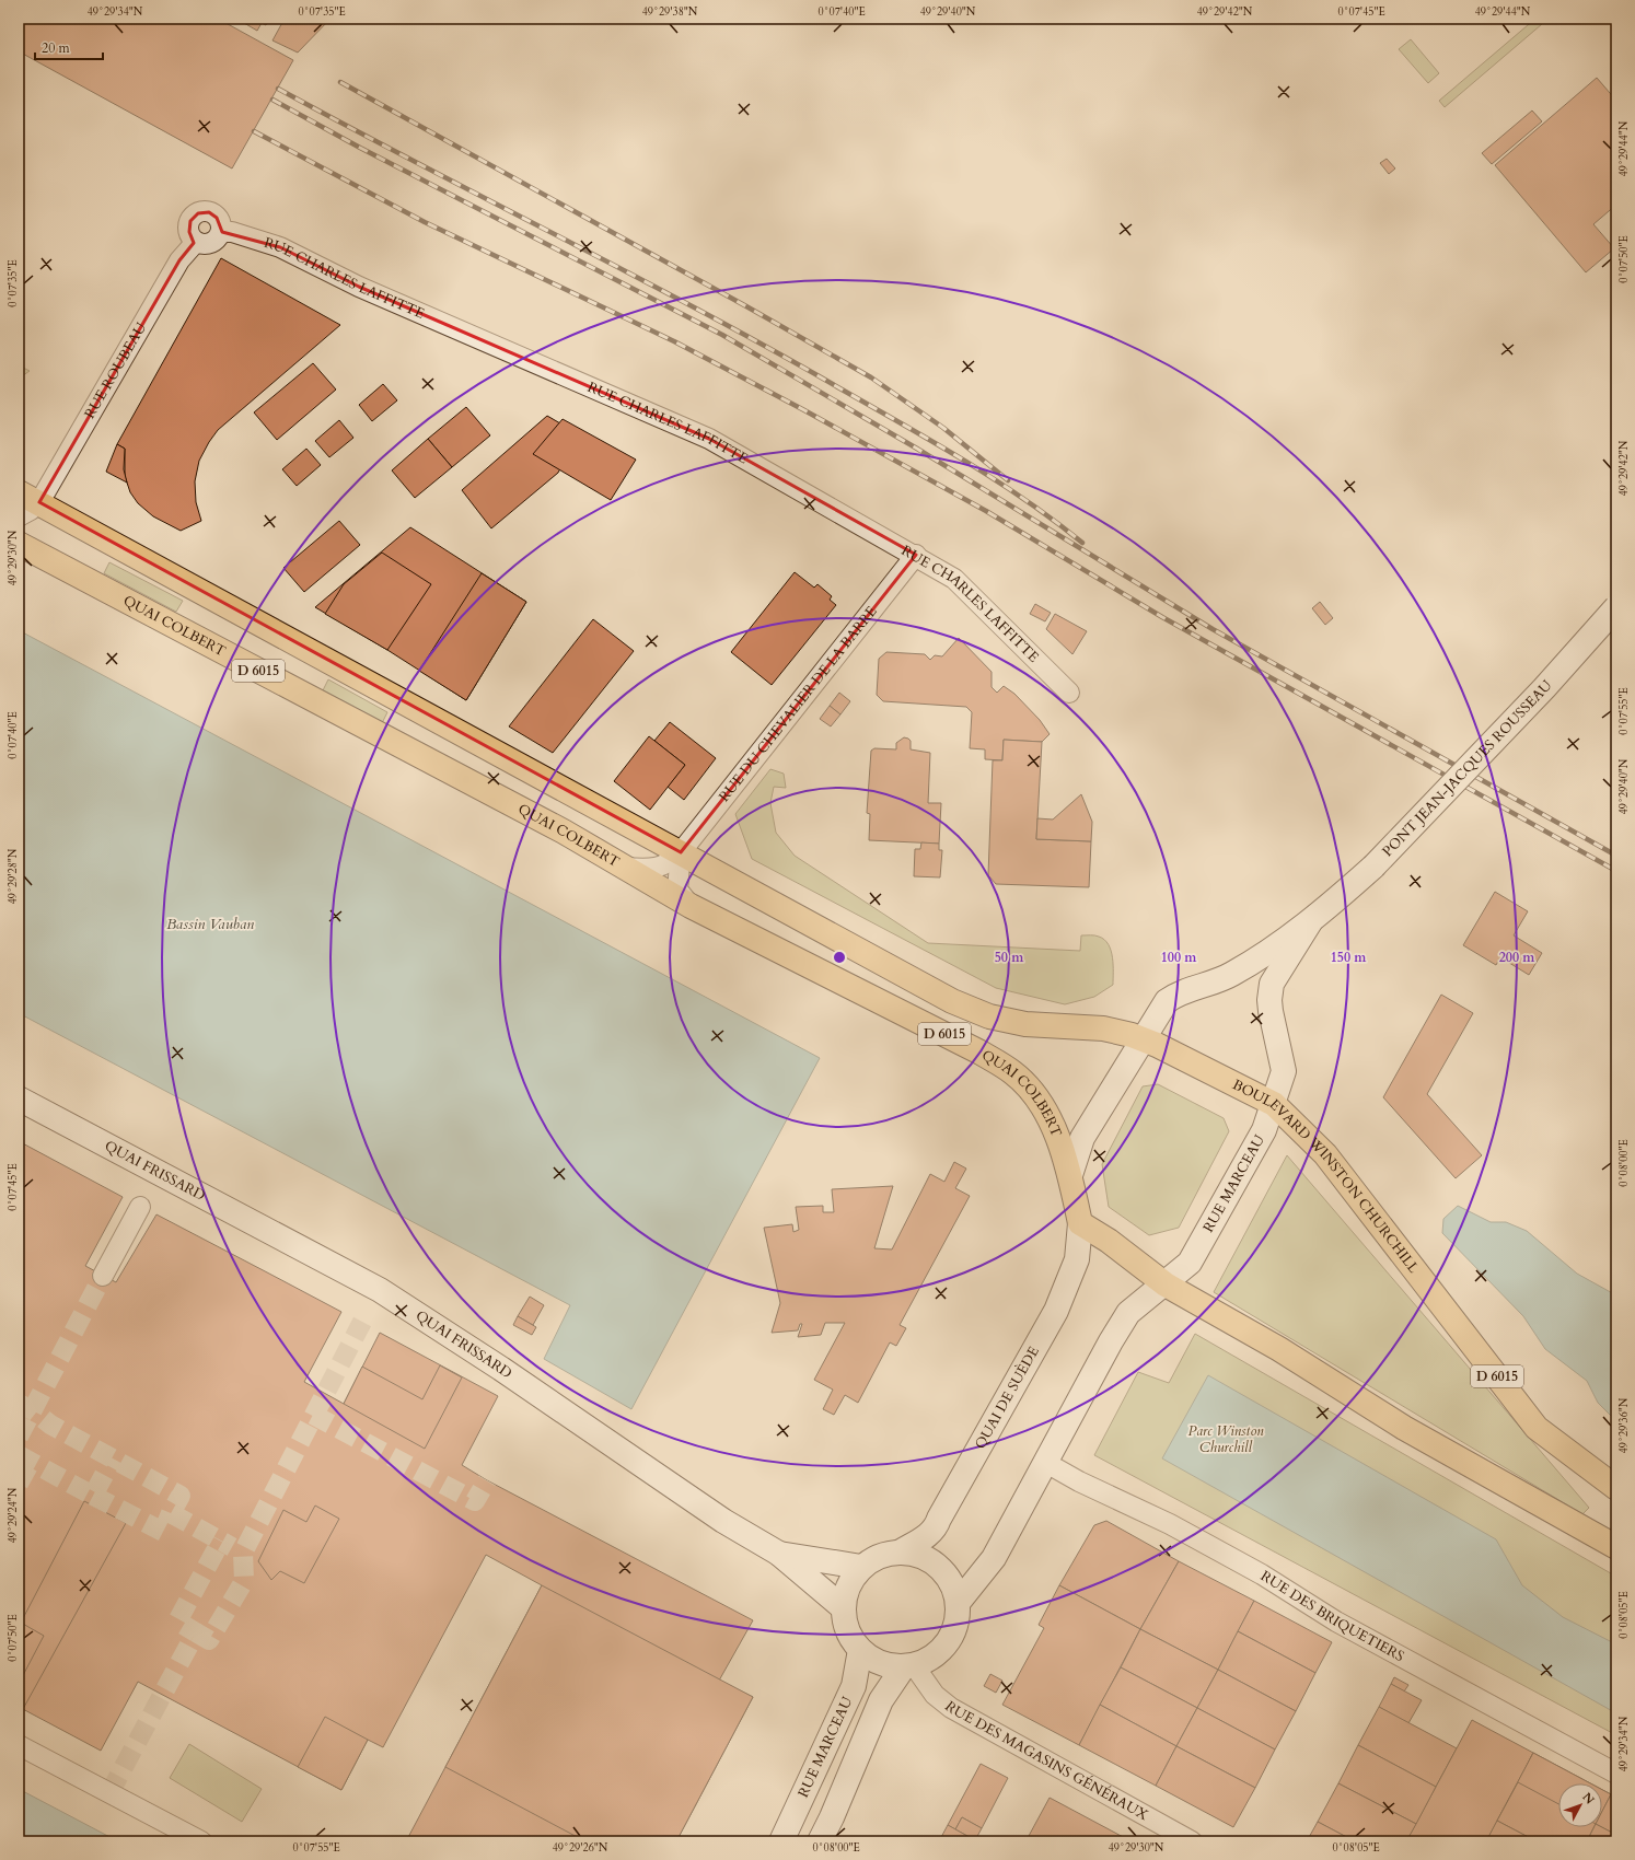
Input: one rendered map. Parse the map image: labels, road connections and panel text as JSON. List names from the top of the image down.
{
  "streets": {
    "main road": [
      "QUAI COLBERT",
      "D 6015",
      "PONT JEAN-JACQUES ROUSSEAU",
      "QUAI FRISSARD",
      "BOULEVARD WINSTON CHURCHILL",
      "RUE MARCEAU",
      "QUAI DE SUÈDE"
    ],
    "street": [
      "RUE CHARLES LAFFITTE",
      "RUE ROUBEAU",
      "RUE DU CHEVALIER DE LA BARRE",
      "RUE DES BRIQUETIERS",
      "RUE DES MAGASINS GÉNÉRAUX"
    ]
  },
  "crossings": [
    ["RUE CHARLES LAFFITTE", "RUE ROUBEAU"],
    ["RUE CHARLES LAFFITTE", "RUE DU CHEVALIER DE LA BARRE"],
    ["RUE ROUBEAU", "D 6015"],
    ["QUAI COLBERT", "RUE DU CHEVALIER DE LA BARRE"],
    ["D 6015", "RUE DU CHEVALIER DE LA BARRE"],
    ["D 6015", "BOULEVARD WINSTON CHURCHILL"],
    ["RUE DU CHEVALIER DE LA BARRE", "BOULEVARD WINSTON CHURCHILL"],
    ["PONT JEAN-JACQUES ROUSSEAU", "BOULEVARD WINSTON CHURCHILL"],
    ["PONT JEAN-JACQUES ROUSSEAU", "RUE MARCEAU"],
    ["QUAI FRISSARD", "RUE MARCEAU"],
    ["QUAI FRISSARD", "QUAI DE SUÈDE"],
    ["QUAI FRISSARD", "RUE DES MAGASINS GÉNÉRAUX"],
    ["BOULEVARD WINSTON CHURCHILL", "RUE MARCEAU"],
    ["RUE MARCEAU", "QUAI DE SUÈDE"],
    ["RUE MARCEAU", "RUE DES MAGASINS GÉNÉRAUX"],
    ["QUAI DE SUÈDE", "RUE DES MAGASINS GÉNÉRAUX"]
  ],
  "water": ["Bassin Vauban"],
  "parks": ["Parc Winston Churchill"],
  "scale_bar": "20 m",
  "north": "top right",
  "coordinates": [
    "49°29'34\"N",
    "0°07'35\"E",
    "49°29'38\"N",
    "0°07'40\"E",
    "49°29'40\"N",
    "49°29'42\"N",
    "0°07'45\"E",
    "49°29'44\"N",
    "0°07'50\"E",
    "49°29'30\"N",
    "0°07'55\"E",
    "49°29'28\"N",
    "0°08'00\"E",
    "49°29'36\"N",
    "49°29'24\"N",
    "0°08'05\"E",
    "49°29'26\"N"
  ],
  "rings": [
    "50 m",
    "100 m",
    "150 m",
    "200 m"
  ]
}
